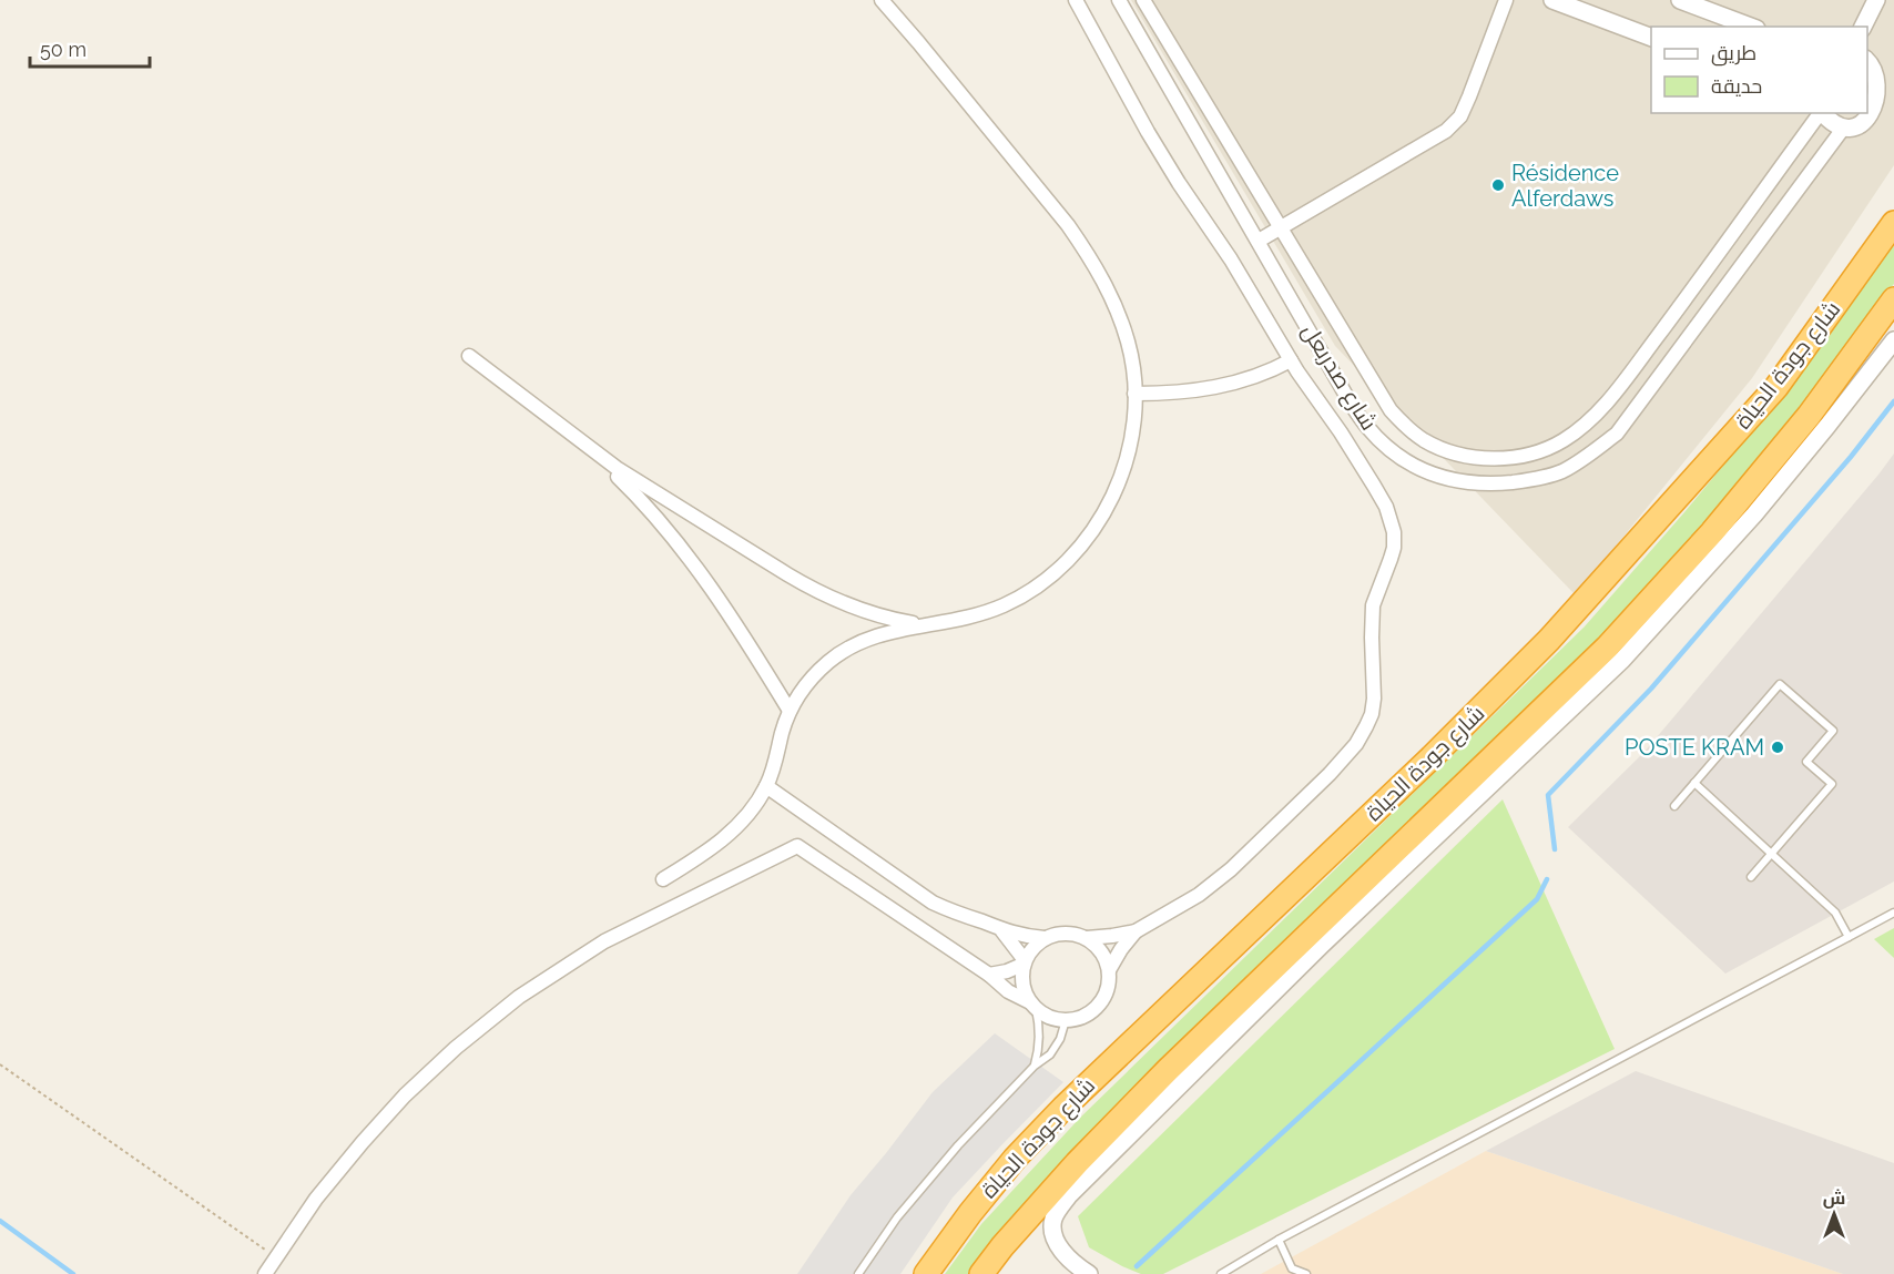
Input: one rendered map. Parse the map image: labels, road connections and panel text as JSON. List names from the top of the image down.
{
  "streets": {
    "highway": ["شارع جودة الحياة"],
    "street": ["شارع صدربعل"]
  },
  "places": ["Résidence Alferdaws", "POSTE KRAM"],
  "legend": ["طريق", "حديقة"],
  "scale_bar": "50 m",
  "north": "top"
}
